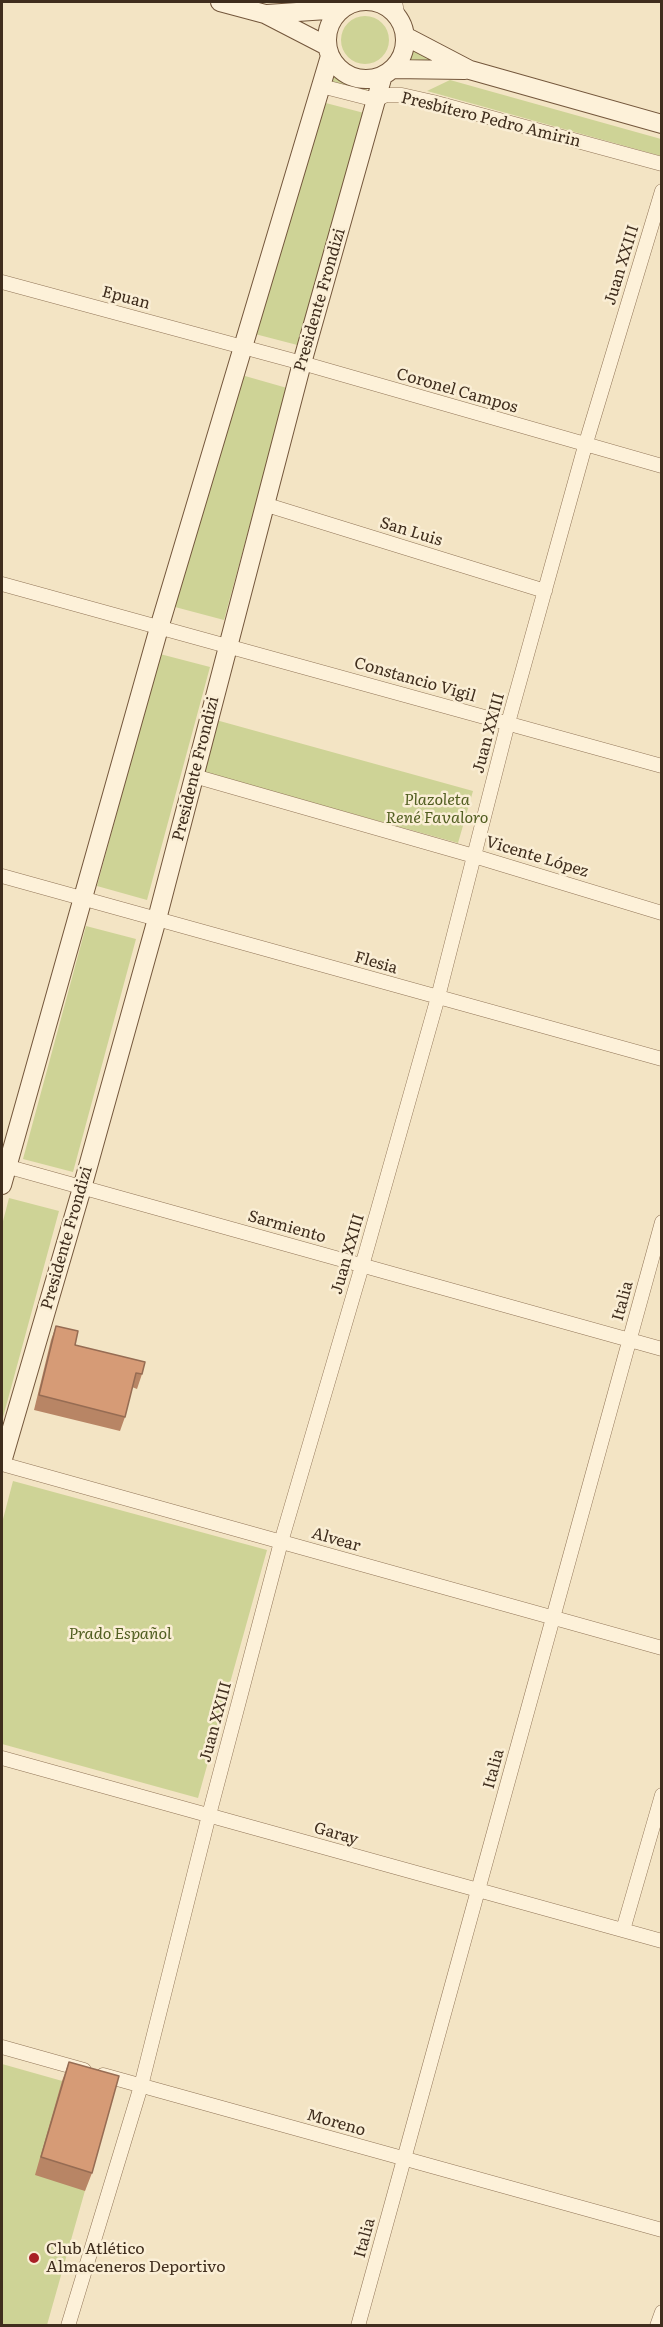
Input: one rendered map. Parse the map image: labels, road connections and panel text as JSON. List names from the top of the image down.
{
  "streets": {
    "main road": ["Presbítero Pedro Amirin", "Presidente Frondizi"],
    "street": [
      "Juan XXIII",
      "Epuan",
      "Coronel Campos",
      "San Luis",
      "Constancio Vigil",
      "Vicente López",
      "Flesia",
      "Sarmiento",
      "Italia",
      "Alvear",
      "Garay",
      "Moreno"
    ]
  },
  "crossings": [
    ["Presbítero Pedro Amirin", "Presidente Frondizi"],
    ["Juan XXIII", "Coronel Campos"],
    ["Juan XXIII", "San Luis"],
    ["Juan XXIII", "Constancio Vigil"],
    ["Juan XXIII", "Vicente López"],
    ["Juan XXIII", "Flesia"],
    ["Juan XXIII", "Sarmiento"],
    ["Juan XXIII", "Alvear"],
    ["Juan XXIII", "Garay"],
    ["Juan XXIII", "Moreno"],
    ["Epuan", "Coronel Campos"],
    ["Presidente Frondizi", "Coronel Campos"],
    ["Presidente Frondizi", "San Luis"],
    ["Presidente Frondizi", "Constancio Vigil"],
    ["Presidente Frondizi", "Vicente López"],
    ["Presidente Frondizi", "Flesia"],
    ["Presidente Frondizi", "Sarmiento"],
    ["Presidente Frondizi", "Alvear"],
    ["Sarmiento", "Italia"],
    ["Italia", "Alvear"],
    ["Italia", "Garay"],
    ["Italia", "Moreno"]
  ],
  "parks": ["Plazoleta René Favaloro", "Prado Español"],
  "places": ["Club Atlético Almaceneros Deportivo"]
}
